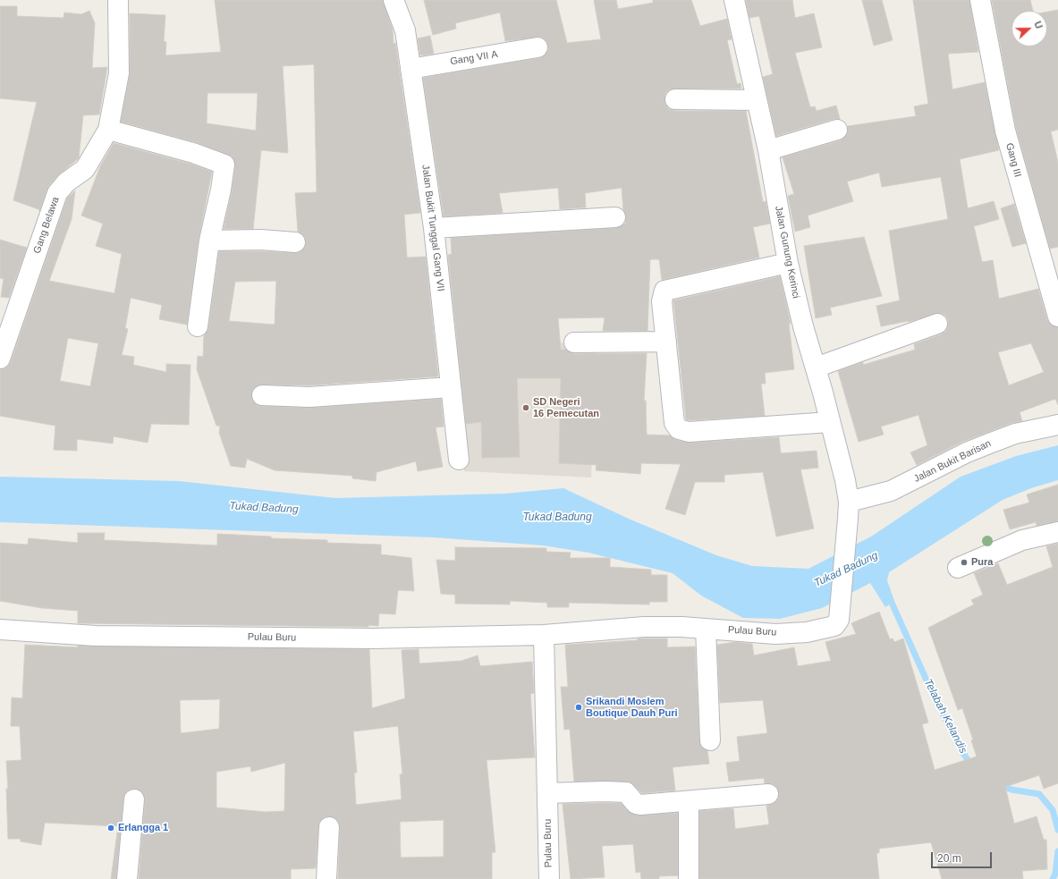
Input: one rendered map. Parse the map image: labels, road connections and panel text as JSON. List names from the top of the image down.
{
  "streets": {
    "street": [
      "Gang VII A",
      "Gang III",
      "Gang Belawa",
      "Jalan Bukit Tunggal Gang VII",
      "Jalan Gunung Kerinci",
      "Jalan Bukit Barisan",
      "Pulau Buru"
    ]
  },
  "crossings": [
    ["Gang VII A", "Jalan Bukit Tunggal Gang VII"],
    ["Jalan Gunung Kerinci", "Jalan Bukit Barisan"],
    ["Jalan Gunung Kerinci", "Pulau Buru"],
    ["Jalan Bukit Barisan", "Pulau Buru"]
  ],
  "water": ["Tukad Badung", "Telabah Kelandis"],
  "places": [
    "SD Negeri 16 Pemecutan",
    "Pura",
    "Srikandi Moslem Boutique Dauh Puri",
    "Erlangga 1"
  ],
  "scale_bar": "20 m",
  "north": "right"
}
